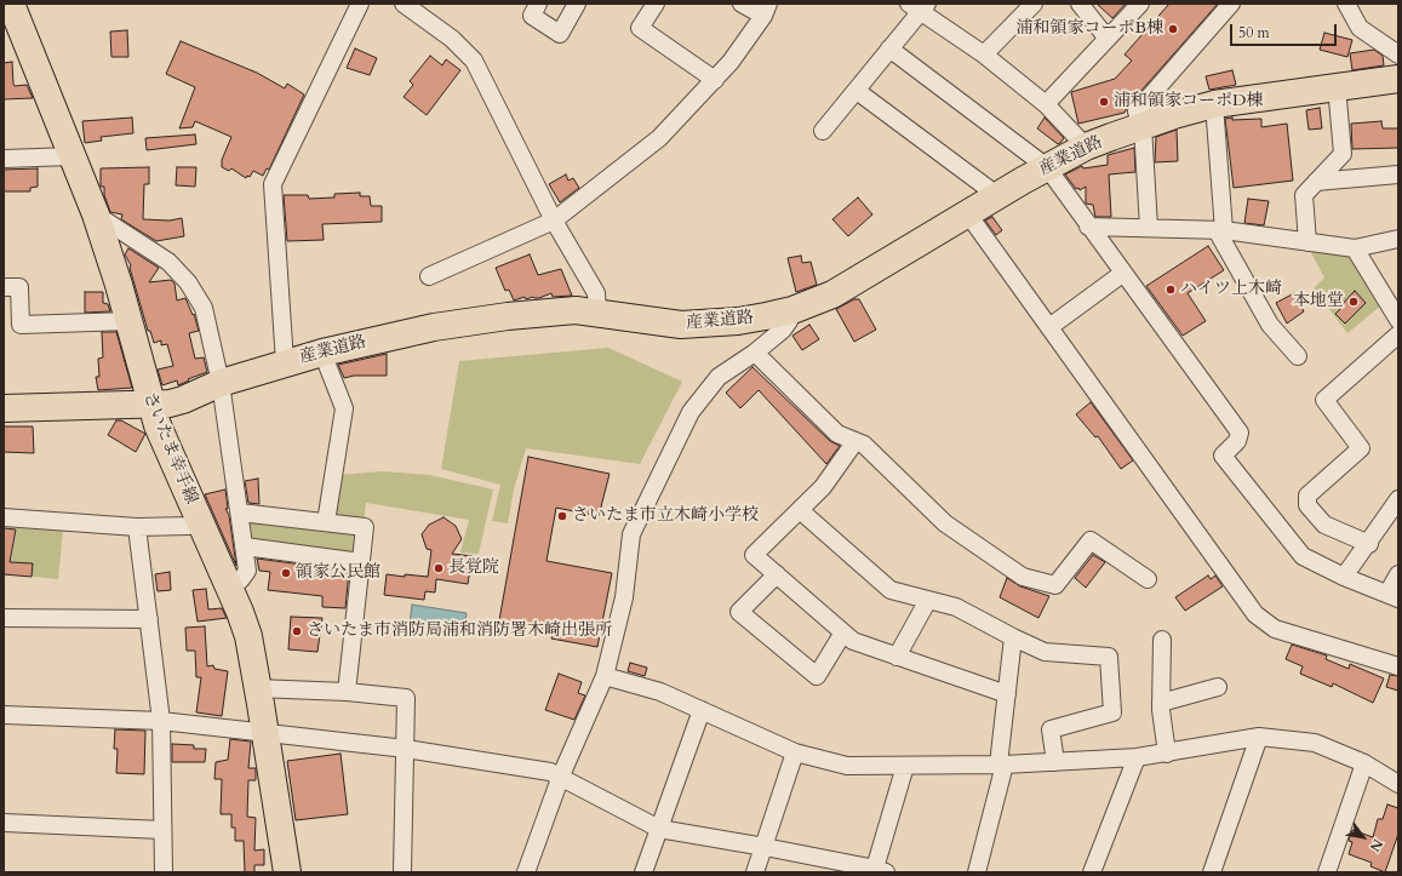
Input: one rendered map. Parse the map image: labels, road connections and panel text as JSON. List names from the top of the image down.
{
  "streets": {
    "main road": ["産業道路", "さいたま幸手線"]
  },
  "crossings": [
    ["産業道路", "さいたま幸手線"]
  ],
  "places": [
    "浦和領家コーポB棟",
    "浦和領家コーポD棟",
    "ハイツ上木崎",
    "本地堂",
    "さいたま市立木崎小学校",
    "長覚院",
    "領家公民館",
    "さいたま市消防局浦和消防署木崎出張所"
  ],
  "scale_bar": "50 m",
  "north": "bottom right"
}
